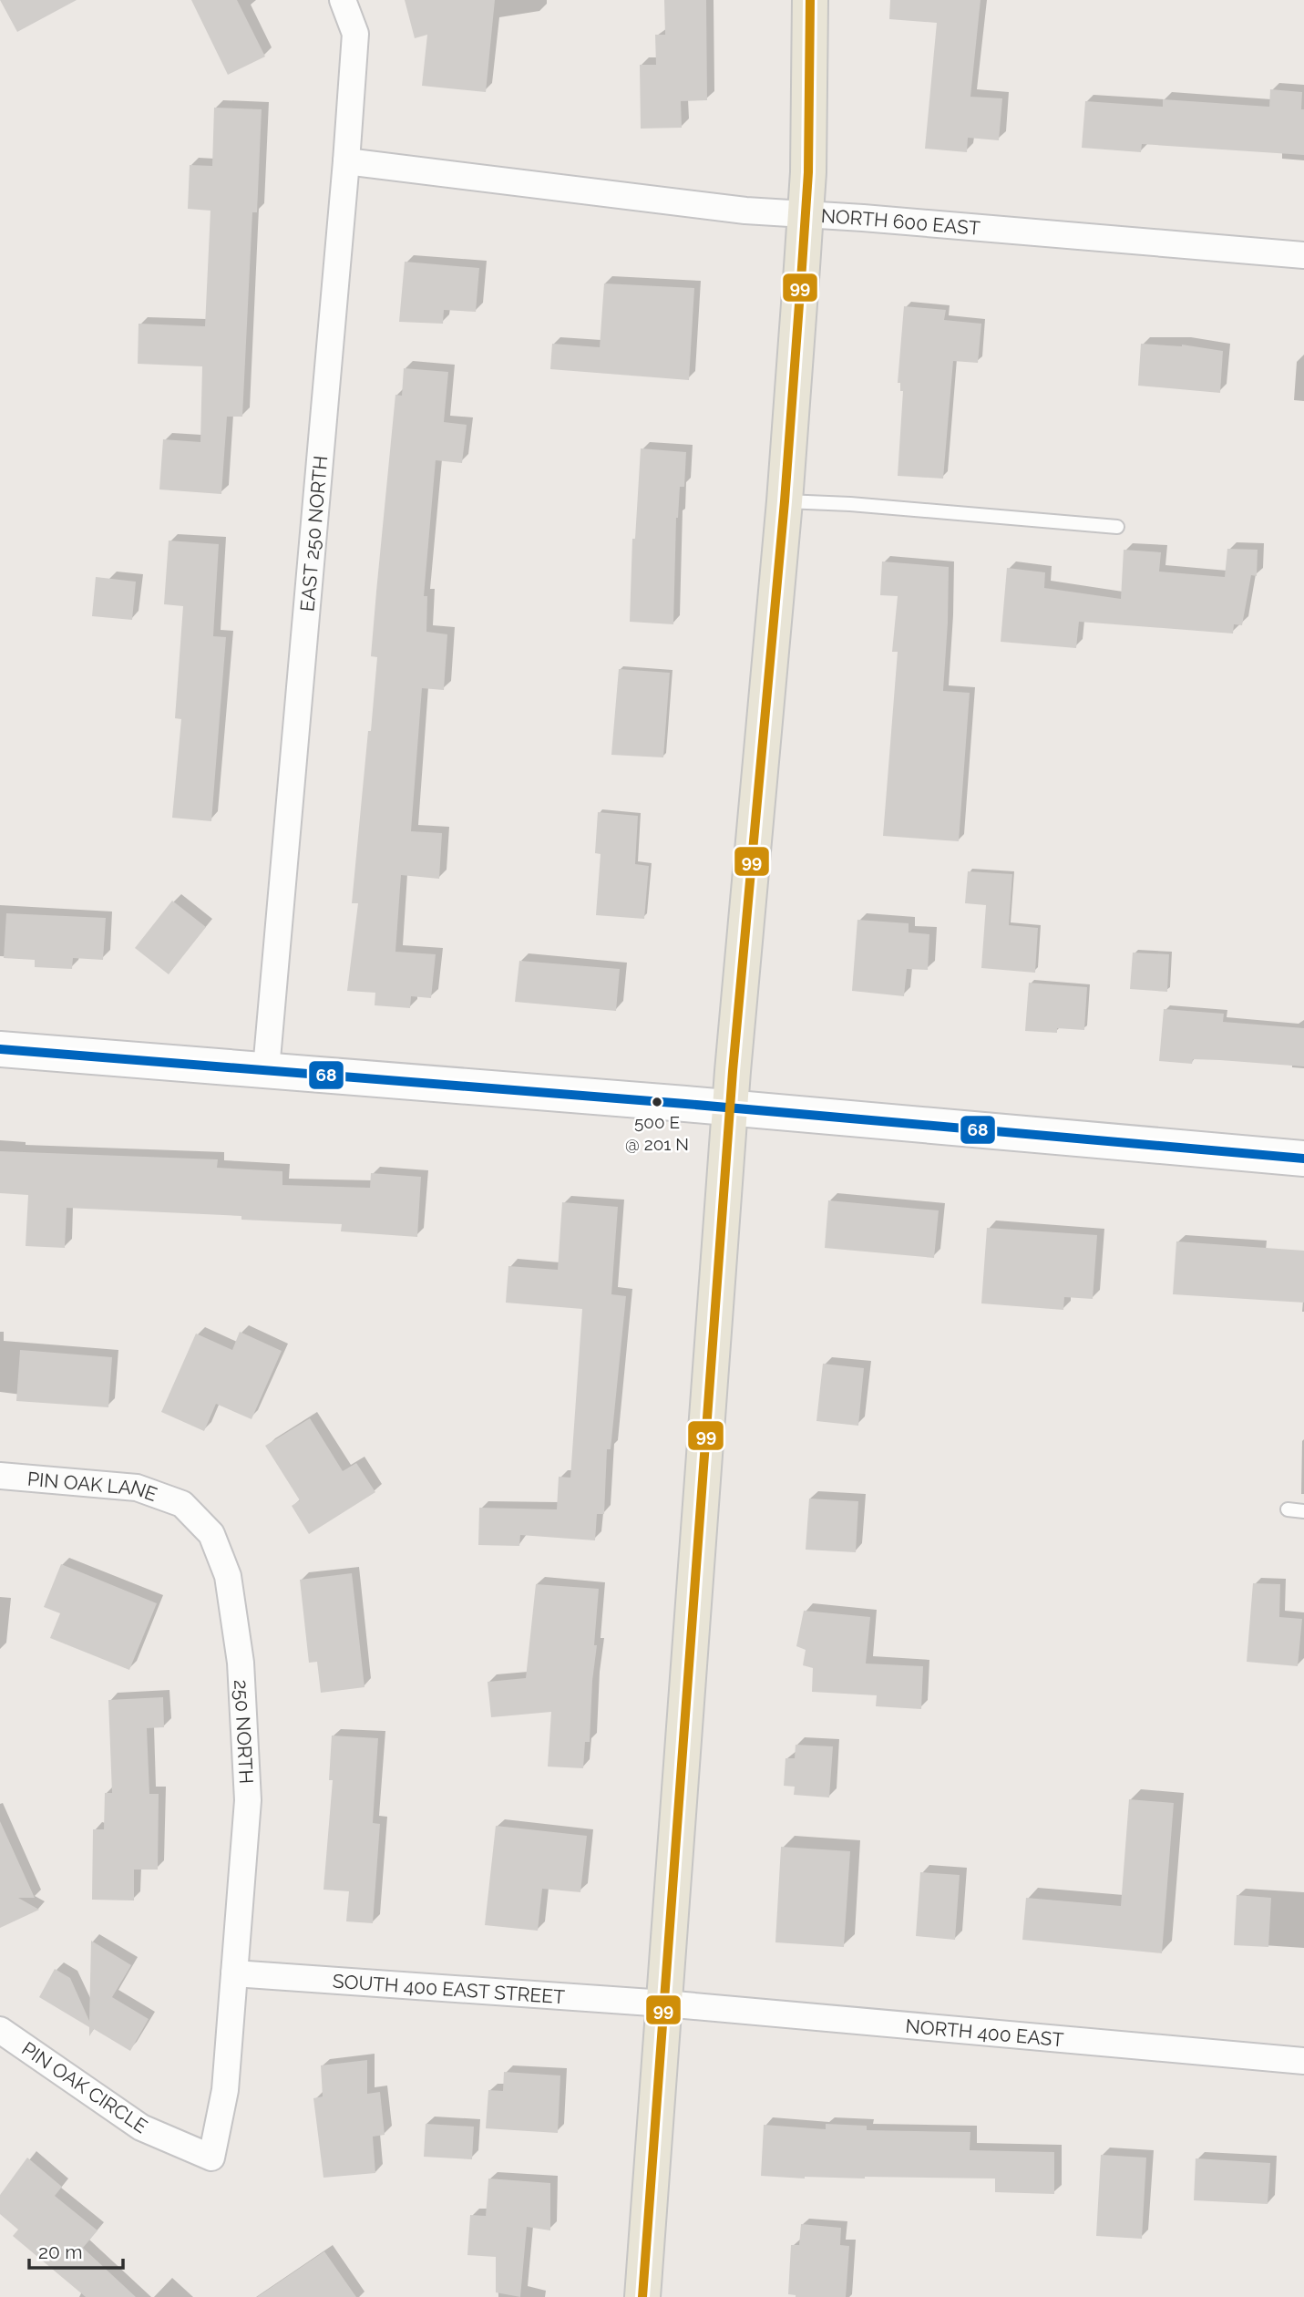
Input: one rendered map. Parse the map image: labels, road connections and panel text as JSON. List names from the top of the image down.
{
  "streets": {
    "street": [
      "NORTH 600 EAST",
      "EAST 250 NORTH",
      "PIN OAK LANE",
      "250 NORTH",
      "SOUTH 400 EAST STREET",
      "NORTH 400 EAST",
      "PIN OAK CIRCLE"
    ]
  },
  "crossings": [
    ["NORTH 600 EAST", "EAST 250 NORTH"],
    ["PIN OAK LANE", "250 NORTH"],
    ["250 NORTH", "SOUTH 400 EAST STREET"],
    ["250 NORTH", "PIN OAK CIRCLE"],
    ["SOUTH 400 EAST STREET", "NORTH 400 EAST"],
    ["SOUTH 400 EAST STREET", "PIN OAK CIRCLE"]
  ],
  "places": ["500 E @ 201 N"],
  "lines": ["transit line 99", "transit line 68"],
  "scale_bar": "20 m"
}
